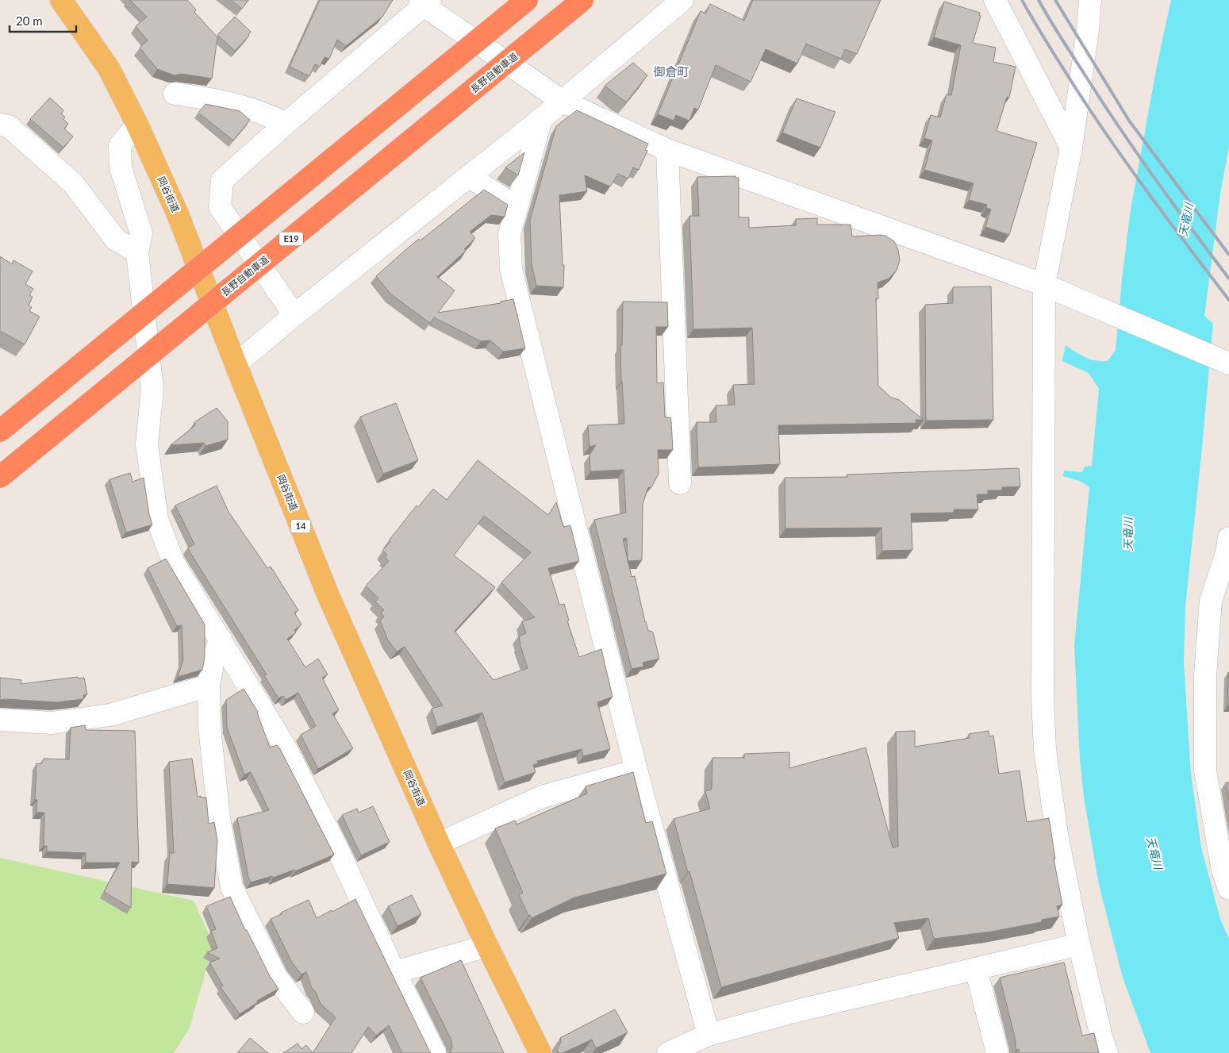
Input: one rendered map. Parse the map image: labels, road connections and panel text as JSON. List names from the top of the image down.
{
  "streets": {
    "highway": ["長野自動車道", "E19"],
    "main road": ["岡谷街道", "14"]
  },
  "districts": ["御倉町"],
  "water": ["天竜川"],
  "scale_bar": "20 m"
}
